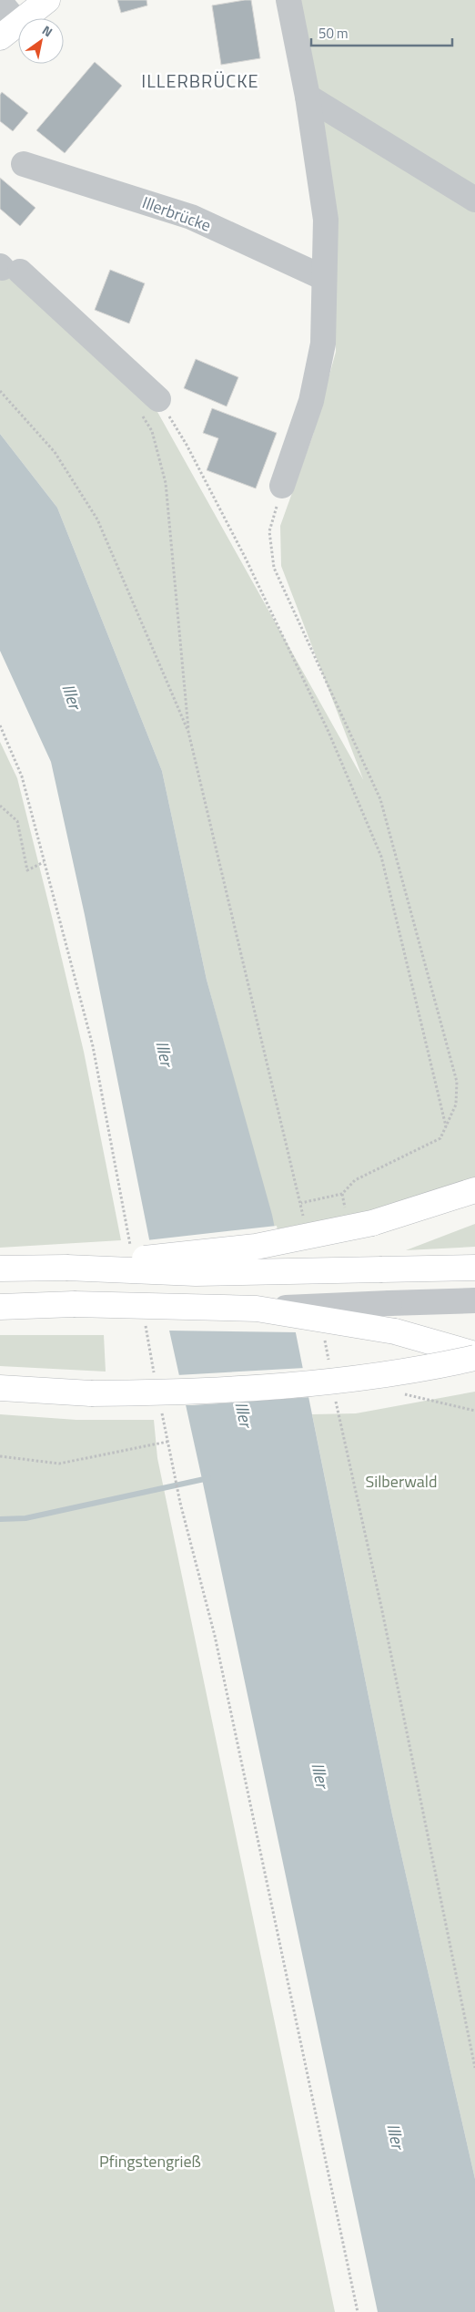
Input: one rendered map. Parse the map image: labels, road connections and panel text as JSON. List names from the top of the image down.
{
  "streets": {
    "street": ["Illerbrücke"]
  },
  "districts": ["ILLERBRÜCKE"],
  "water": ["Iller"],
  "parks": ["Silberwald", "Pfingstengrieß"],
  "scale_bar": "50 m",
  "north": "top right"
}
